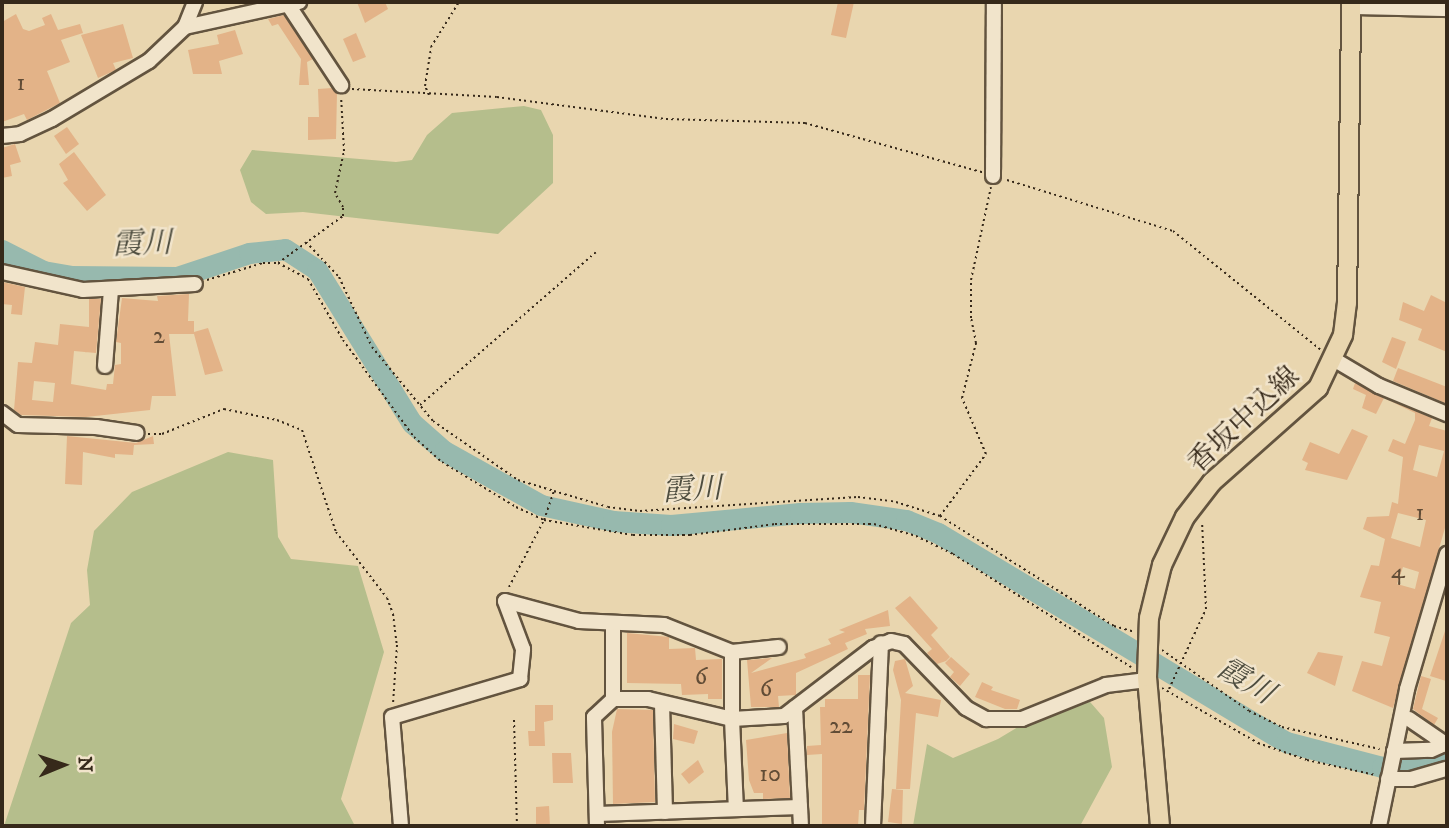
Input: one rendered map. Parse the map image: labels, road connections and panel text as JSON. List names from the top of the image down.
{
  "streets": {
    "main road": ["香坂中込線"]
  },
  "water": ["霞川"],
  "house_numbers": [
    "1",
    "2",
    "1",
    "4",
    "6",
    "6",
    "22",
    "10"
  ],
  "north": "right"
}
